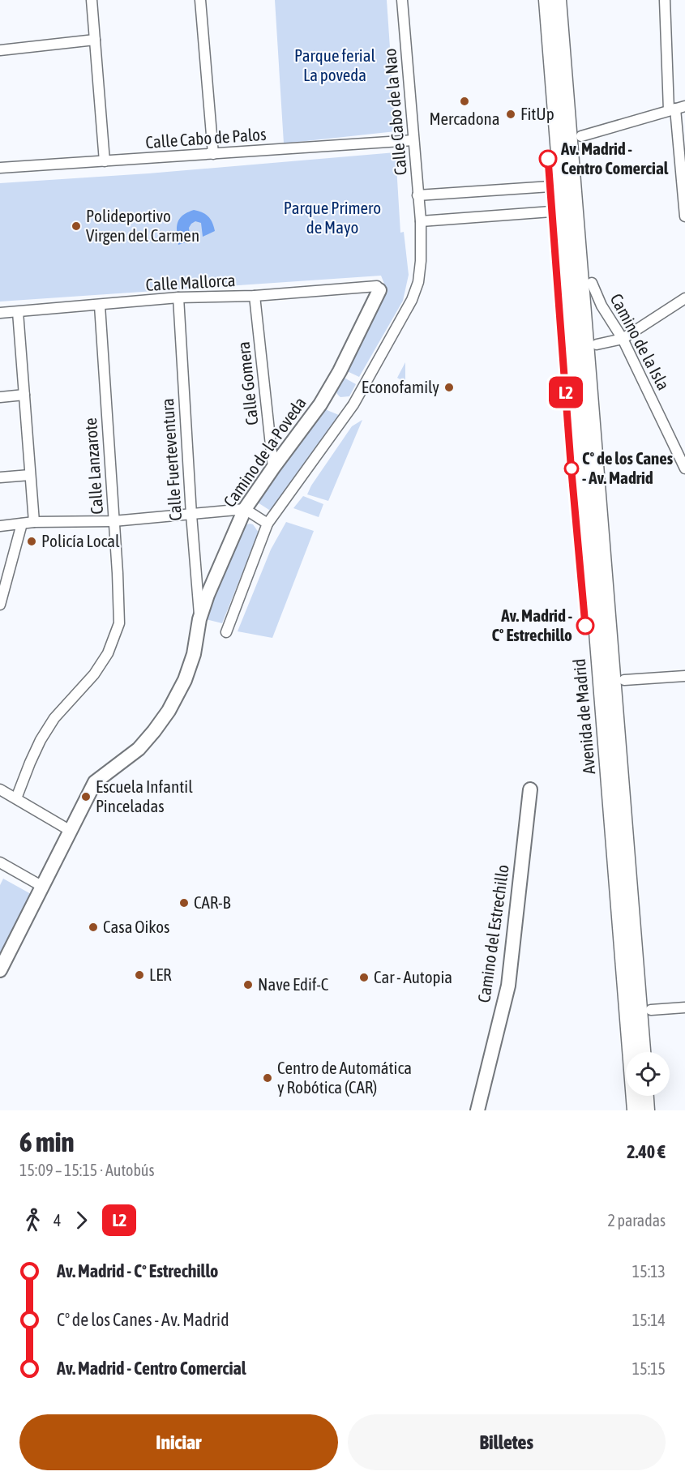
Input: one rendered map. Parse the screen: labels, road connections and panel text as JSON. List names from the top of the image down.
{
  "streets": {
    "highway": ["Avenida de Madrid"],
    "main road": ["Camino de la Poveda", "Camino del Estrechillo"],
    "street": [
      "Calle Cabo de la Nao",
      "Calle Cabo de Palos",
      "Calle Mallorca",
      "Camino de la Isla",
      "Calle Gomera",
      "Calle Fuerteventura",
      "Calle Lanzarote"
    ]
  },
  "crossings": [
    ["Calle Cabo de la Nao", "Calle Cabo de Palos"],
    ["Calle Mallorca", "Calle Gomera"],
    ["Calle Mallorca", "Camino de la Poveda"],
    ["Calle Mallorca", "Calle Fuerteventura"],
    ["Calle Mallorca", "Calle Lanzarote"],
    ["Calle Gomera", "Camino de la Poveda"],
    ["Camino de la Poveda", "Calle Fuerteventura"]
  ],
  "parks": ["Parque ferial La poveda", "Parque Primero de Mayo"],
  "places": [
    "Mercadona",
    "FitUp",
    "Av. Madrid - Centro Comercial",
    "Polideportivo Virgen del Carmen",
    "Econofamily",
    "Cº de los Canes - Av. Madrid",
    "Policía Local",
    "Av. Madrid - Cº Estrechillo",
    "Escuela Infantil Pinceladas",
    "CAR-B",
    "Casa Oikos",
    "LER",
    "Car - Autopia",
    "Nave Edif-C",
    "Centro de Automática y Robótica (CAR)"
  ],
  "lines": ["bus line L2"],
  "page": {
    "on_map": "L2",
    "heading": ["6 min", "15:09 – 15:15 · Autobús", "2.40 €"],
    "legs": ["4", "L2", "2 paradas"],
    "list": [
      {
        "name": "Av. Madrid - Cº Estrechillo",
        "value": "15:13"
      },
      {
        "name": "Cº de los Canes - Av. Madrid",
        "value": "15:14"
      },
      {
        "name": "Av. Madrid - Centro Comercial",
        "value": "15:15"
      }
    ],
    "buttons": ["Iniciar", "Billetes"]
  }
}
